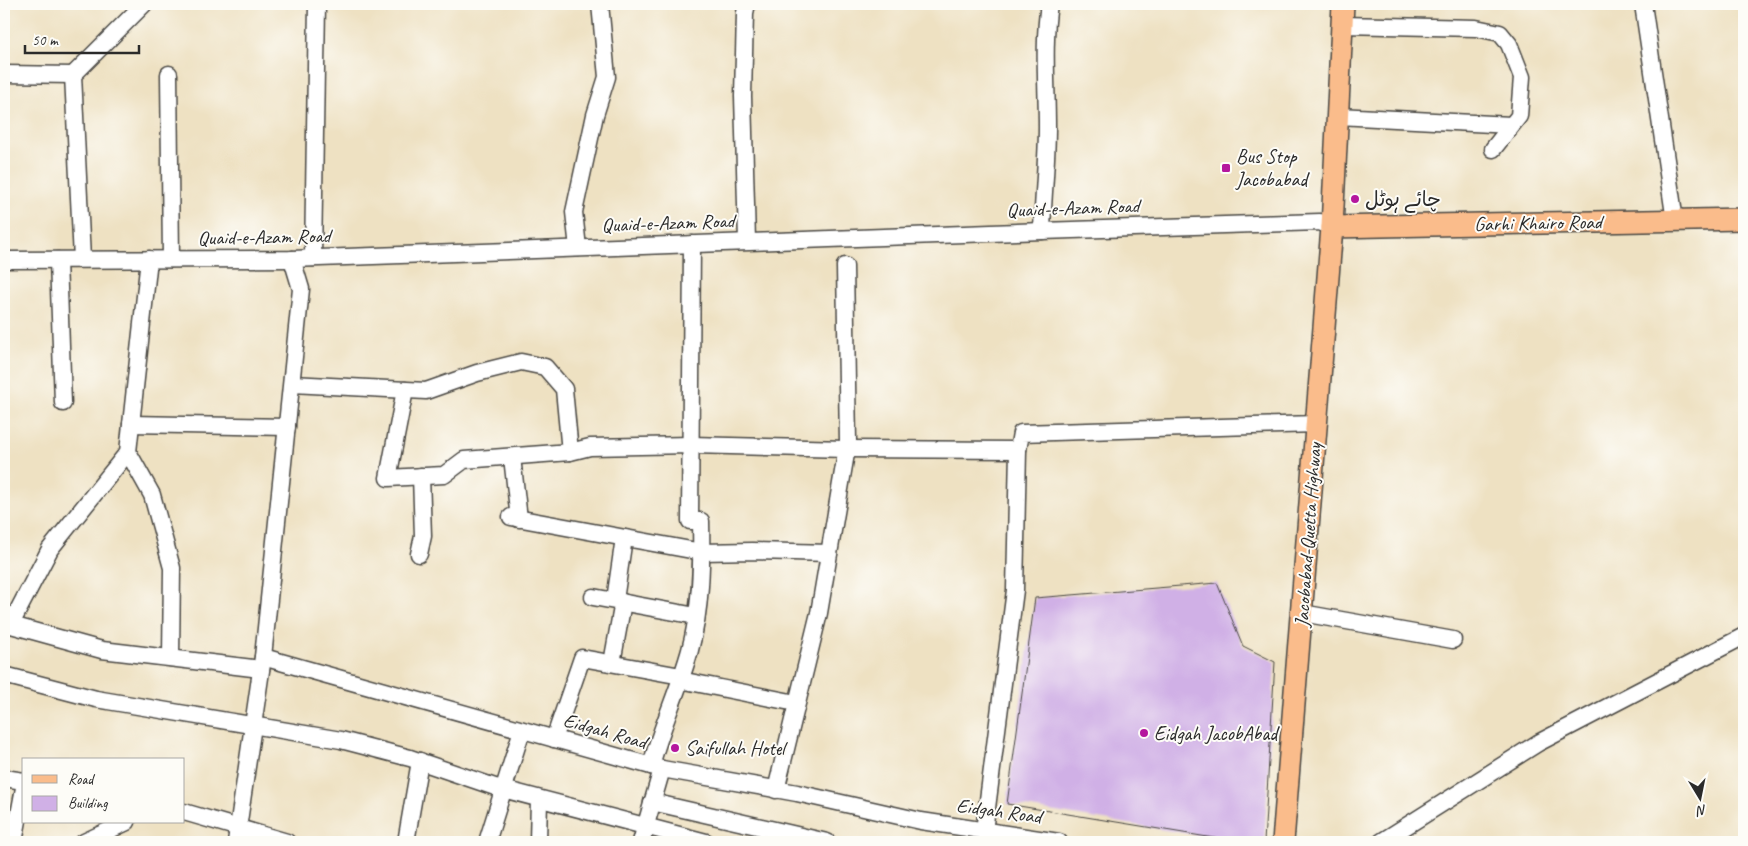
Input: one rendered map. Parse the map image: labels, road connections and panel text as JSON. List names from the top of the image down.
{
  "streets": {
    "main road": ["Garhi Khairo Road", "Jacobabad-Quetta Highway"],
    "street": ["Quaid-e-Azam Road", "Eidgah Road"]
  },
  "crossings": [
    ["Quaid-e-Azam Road", "Garhi Khairo Road"],
    ["Quaid-e-Azam Road", "Jacobabad-Quetta Highway"],
    ["Garhi Khairo Road", "Jacobabad-Quetta Highway"]
  ],
  "places": {
    "transit": ["Bus Stop Jacobabad"],
    "other": ["چائے ہوٹل", "Eidgah JacobAbad", "Saifullah Hotel"]
  },
  "legend": ["Road", "Building"],
  "scale_bar": "50 m",
  "north": "bottom"
}
